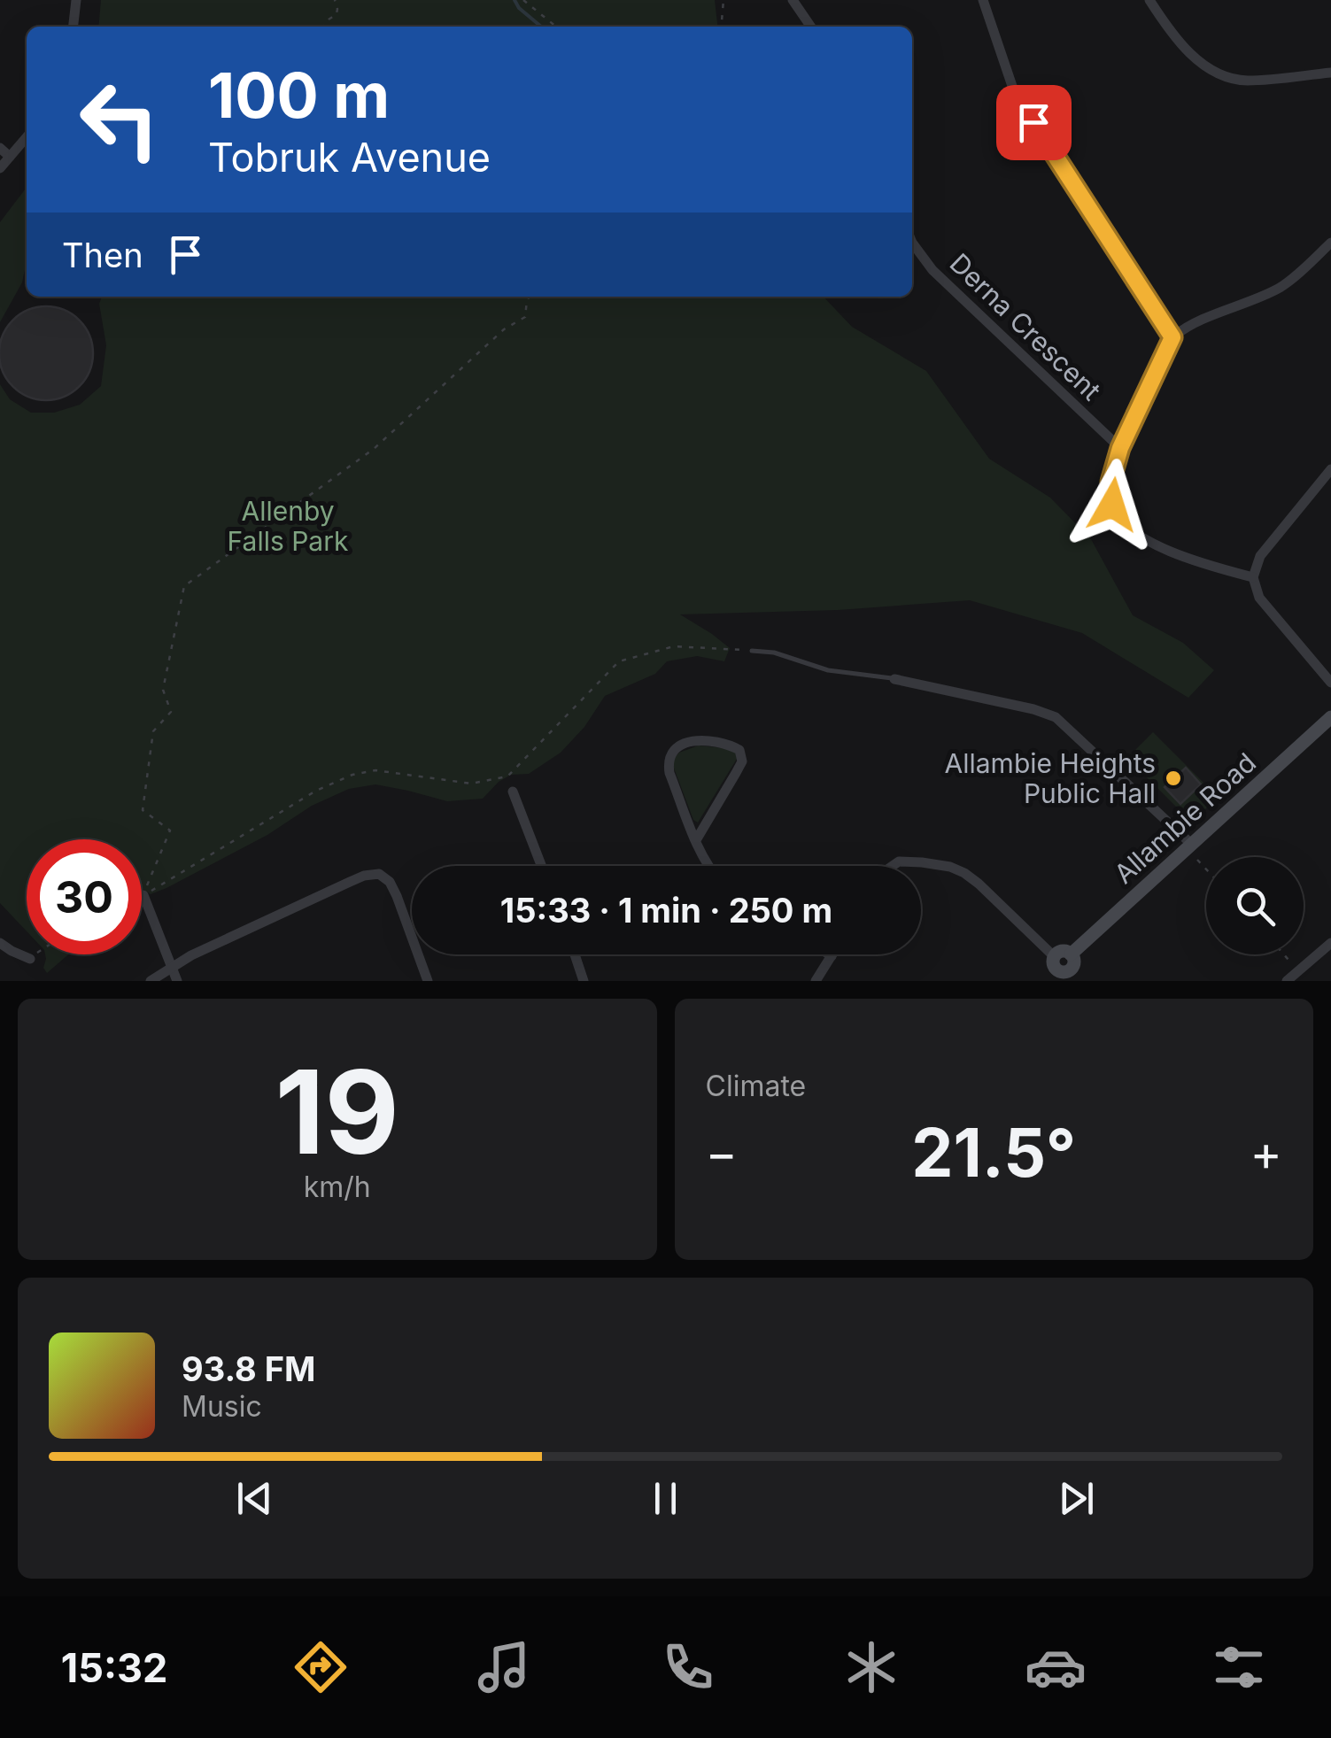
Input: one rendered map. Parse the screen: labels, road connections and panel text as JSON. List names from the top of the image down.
{
  "streets": {
    "main road": ["Allambie Road"],
    "street": ["Derna Crescent"]
  },
  "parks": ["Allenby Falls Park"],
  "places": ["Allambie Heights Public Hall"],
  "page": {
    "turn": ["100 m", "Tobruk Avenue"],
    "then": "Then",
    "limit": "30",
    "trip": "15:33 · 1 min · 250 m",
    "tile": [
      ["19", "km/h"],
      "Climate"
    ],
    "heat": ["−", "21.5°", "+"],
    "song": ["93.8 FM", "Music"],
    "tabs": "15:32"
  }
}
